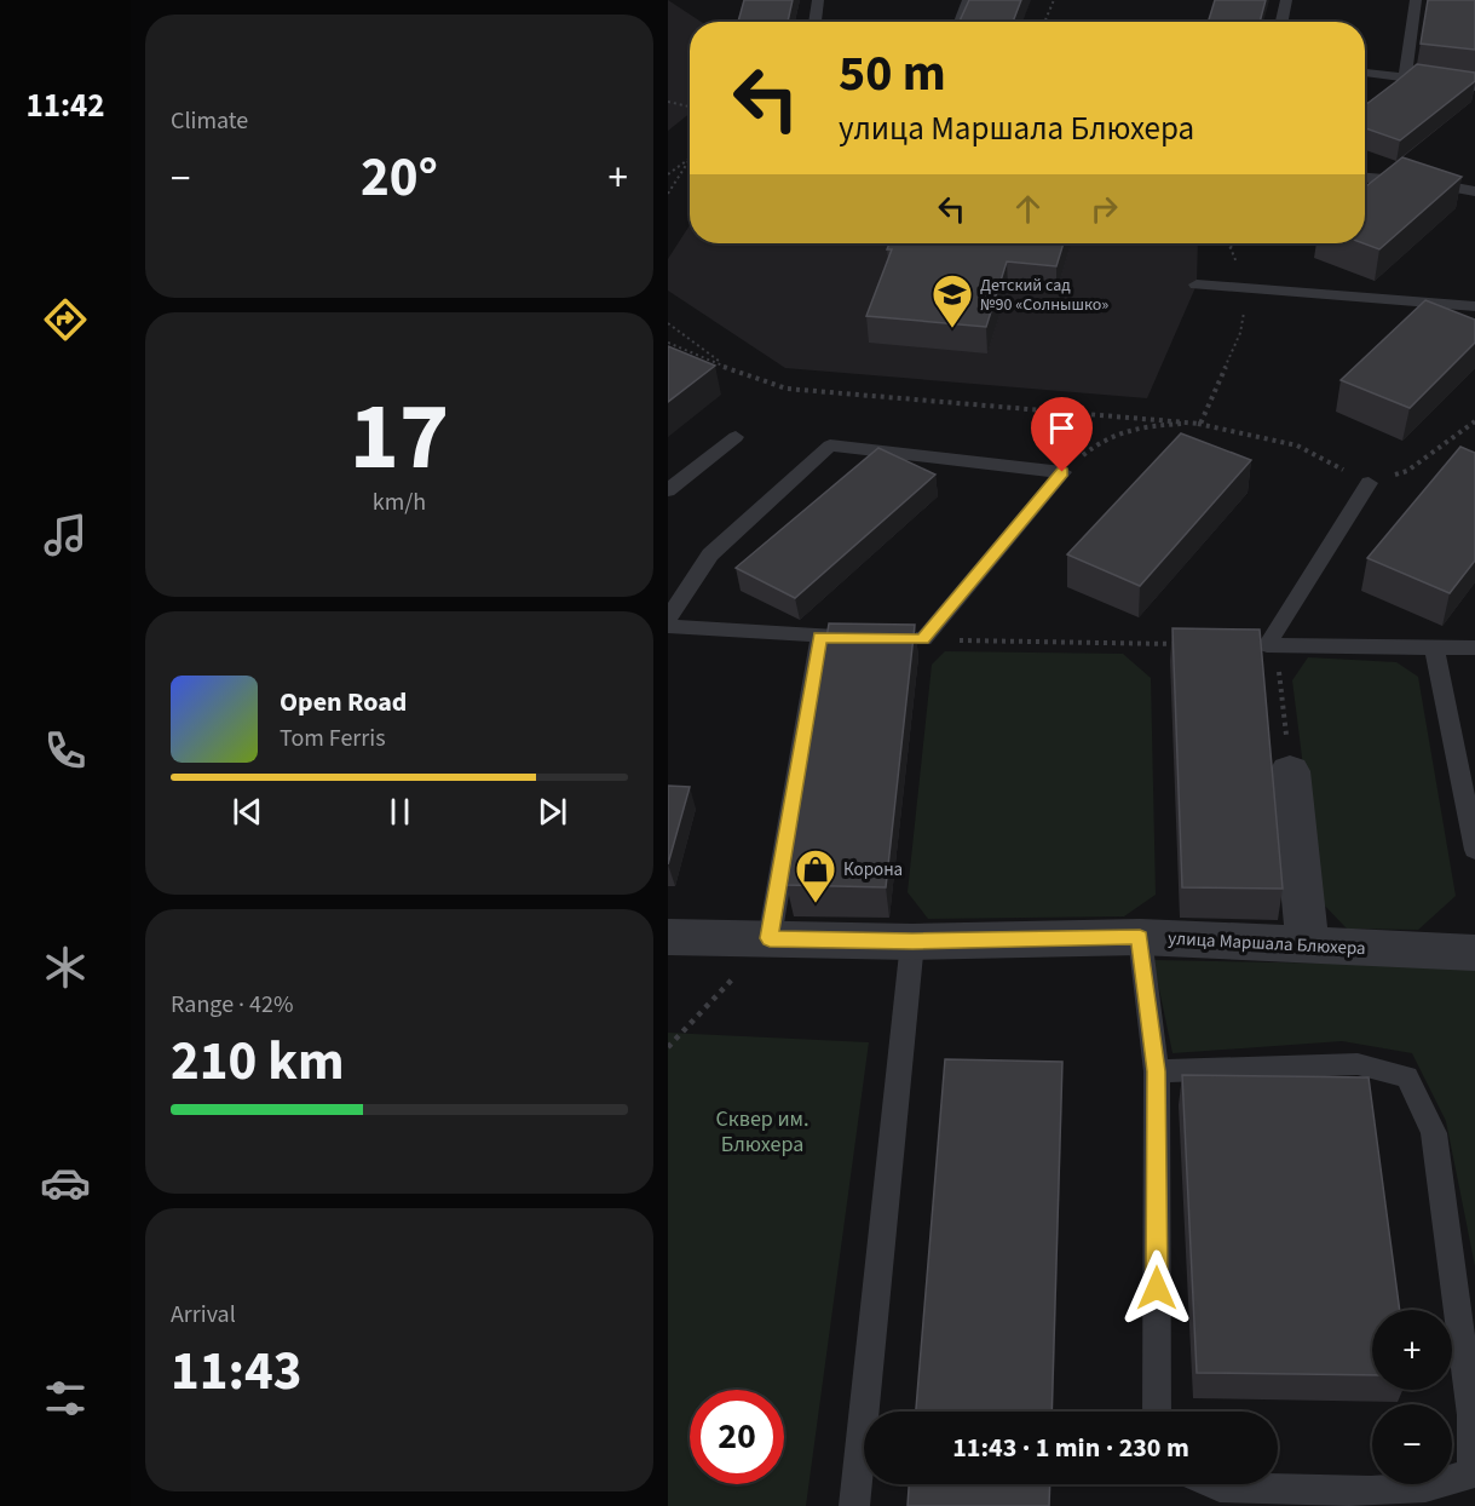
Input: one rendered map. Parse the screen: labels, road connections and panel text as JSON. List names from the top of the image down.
{
  "streets": {
    "street": ["улица Маршала Блюхера"]
  },
  "parks": ["Сквер им. Блюхера"],
  "places": {
    "school or university": ["Детский сад №90 «Солнышко»"],
    "shop": ["Корона"]
  },
  "page": {
    "tabs": "11:42",
    "tile": [
      "Climate",
      ["17", "km/h"],
      ["Range · 42%", "210 km"],
      ["Arrival", "11:43"]
    ],
    "turn": ["50 m", "улица Маршала Блюхера"],
    "heat": ["−", "20°", "+"],
    "song": ["Open Road", "Tom Ferris"],
    "map_buttons": ["+", "−"],
    "limit": "20",
    "trip": "11:43 · 1 min · 230 m"
  }
}
